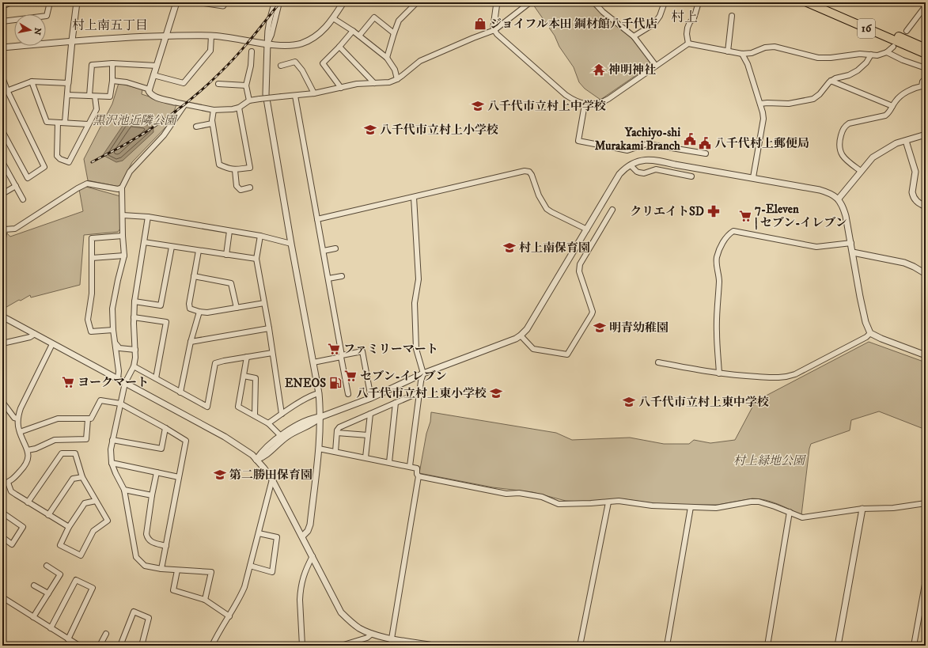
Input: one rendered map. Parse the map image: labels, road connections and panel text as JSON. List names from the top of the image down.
{
  "streets": {
    "highway": ["16"]
  },
  "districts": ["村上", "村上南五丁目"],
  "parks": ["黒沢池近隣公園", "村上緑地公園"],
  "places": {
    "shop": ["ジョイフル本田 鋼材館八千代店"],
    "temple": ["神明神社"],
    "school or university": [
      "八千代市立村上中学校",
      "八千代市立村上小学校",
      "村上南保育園",
      "明青幼稚園",
      "八千代市立村上東小学校",
      "八千代市立村上東中学校",
      "第二勝田保育園"
    ],
    "public building": ["Yachiyo-shi Murakami Branch", "八千代村上郵便局"],
    "pharmacy": ["クリエイトSD"],
    "supermarket": [
      "7-Eleven | セブン-イレブン",
      "ファミリーマート",
      "セブン-イレブン",
      "ヨークマート"
    ],
    "fuel station": ["ENEOS"]
  },
  "north": "right"
}
